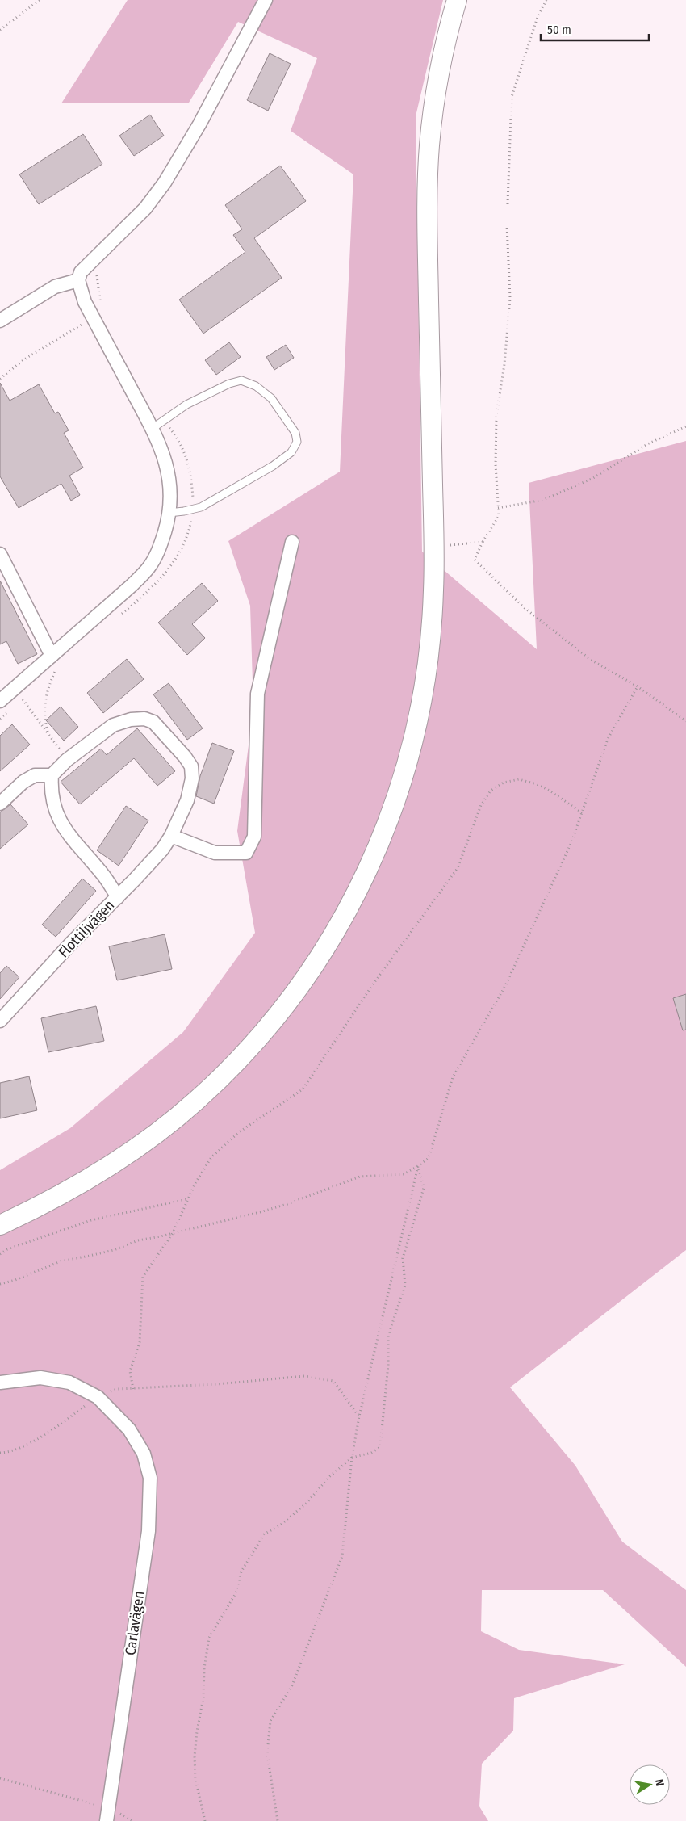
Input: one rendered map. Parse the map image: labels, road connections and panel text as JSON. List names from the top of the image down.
{
  "streets": {
    "street": ["Flottiljvägen", "Carlavägen"]
  },
  "scale_bar": "50 m",
  "north": "right"
}
